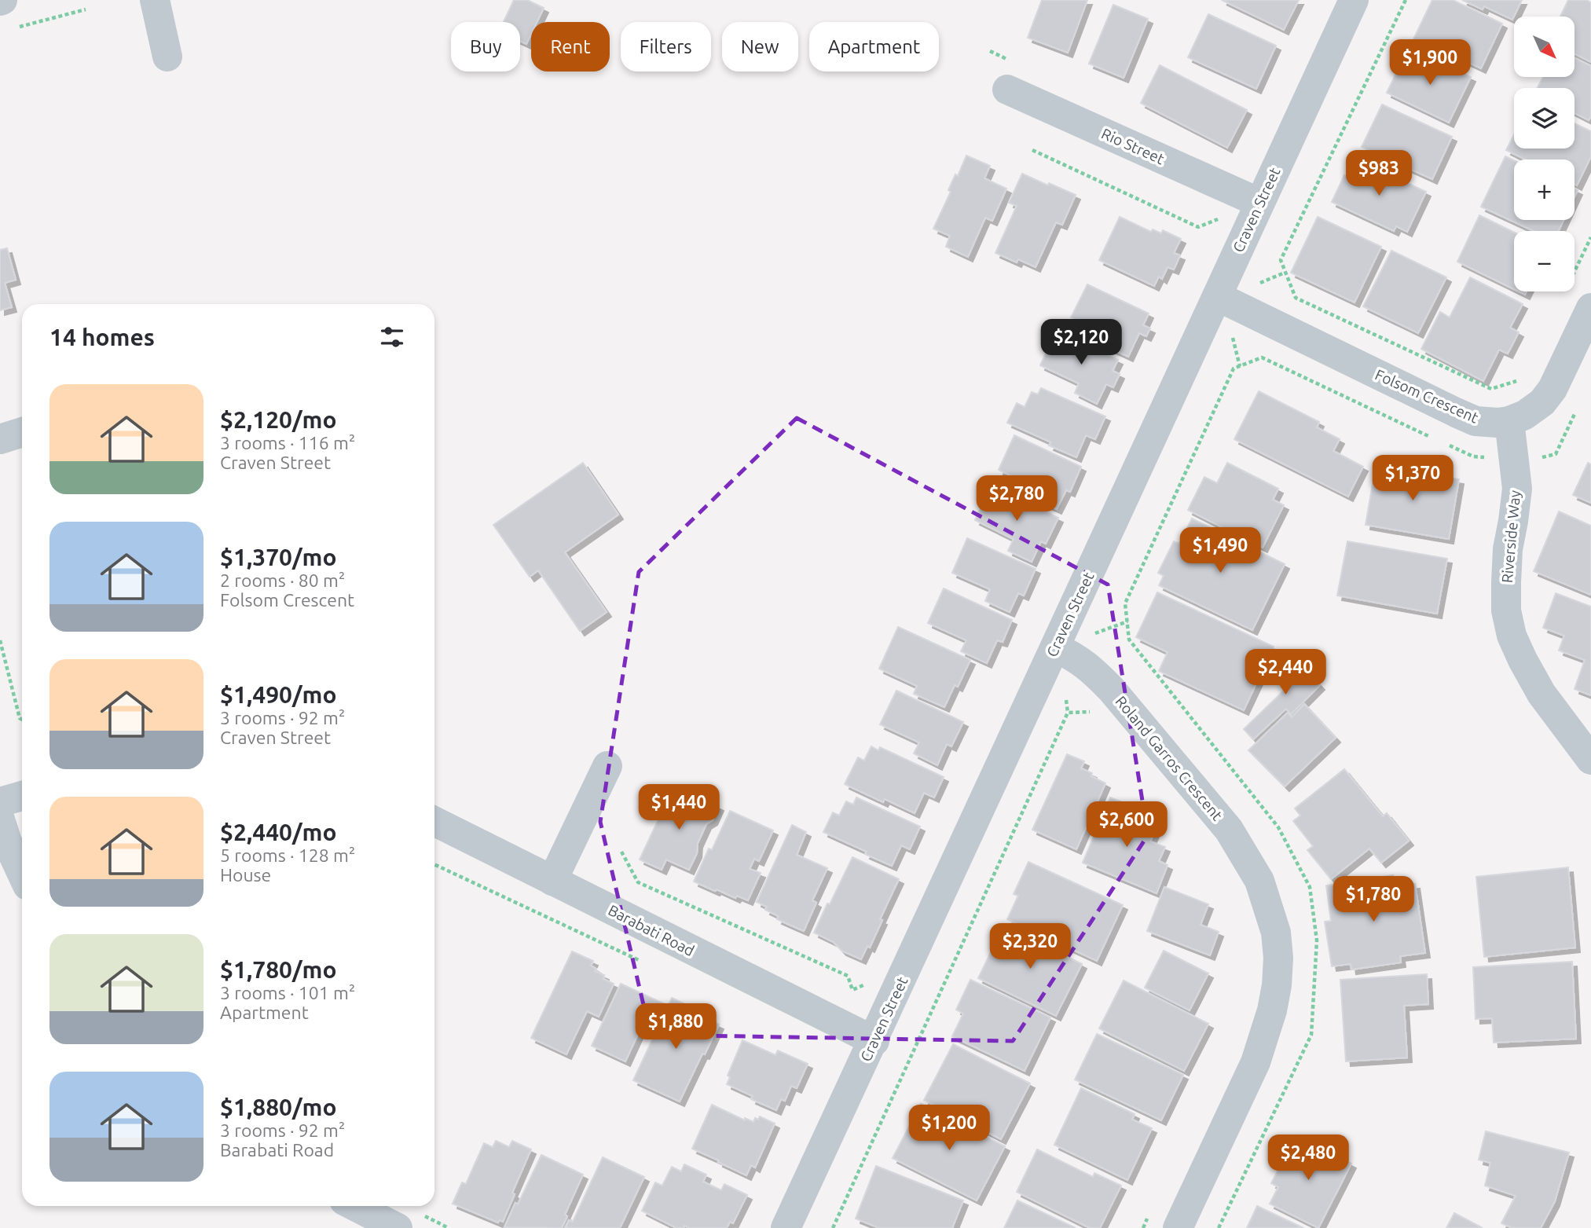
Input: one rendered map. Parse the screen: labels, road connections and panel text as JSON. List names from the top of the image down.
{
  "streets": {
    "street": [
      "Rio Street",
      "Craven Street",
      "Folsom Crescent",
      "Riverside Way",
      "Roland Garros Crescent",
      "Barabati Road"
    ]
  },
  "crossings": [
    ["Rio Street", "Craven Street"],
    ["Craven Street", "Folsom Crescent"],
    ["Craven Street", "Roland Garros Crescent"],
    ["Craven Street", "Barabati Road"],
    ["Folsom Crescent", "Riverside Way"]
  ],
  "north": "bottom right",
  "page": {
    "map_buttons": ["+", "−"],
    "chip": [
      "Buy",
      "Rent",
      "Filters",
      "New",
      "Apartment"
    ],
    "price": [
      "$1,900",
      "$983",
      "$2,120",
      "$1,370",
      "$2,780",
      "$1,490",
      "$2,440",
      "$1,440",
      "$2,600",
      "$1,780",
      "$2,320",
      "$1,880",
      "$1,200",
      "$2,480"
    ],
    "heading": "14 homes",
    "list": [
      {
        "name": "$2,120/mo",
        "note": "3 rooms · 116 m² · Craven Street"
      },
      {
        "name": "$1,370/mo",
        "note": "2 rooms · 80 m² · Folsom Crescent"
      },
      {
        "name": "$1,490/mo",
        "note": "3 rooms · 92 m² · Craven Street"
      },
      {
        "name": "$2,440/mo",
        "note": "5 rooms · 128 m² · House"
      },
      {
        "name": "$1,780/mo",
        "note": "3 rooms · 101 m² · Apartment"
      },
      {
        "name": "$1,880/mo",
        "note": "3 rooms · 92 m² · Barabati Road"
      }
    ]
  }
}
